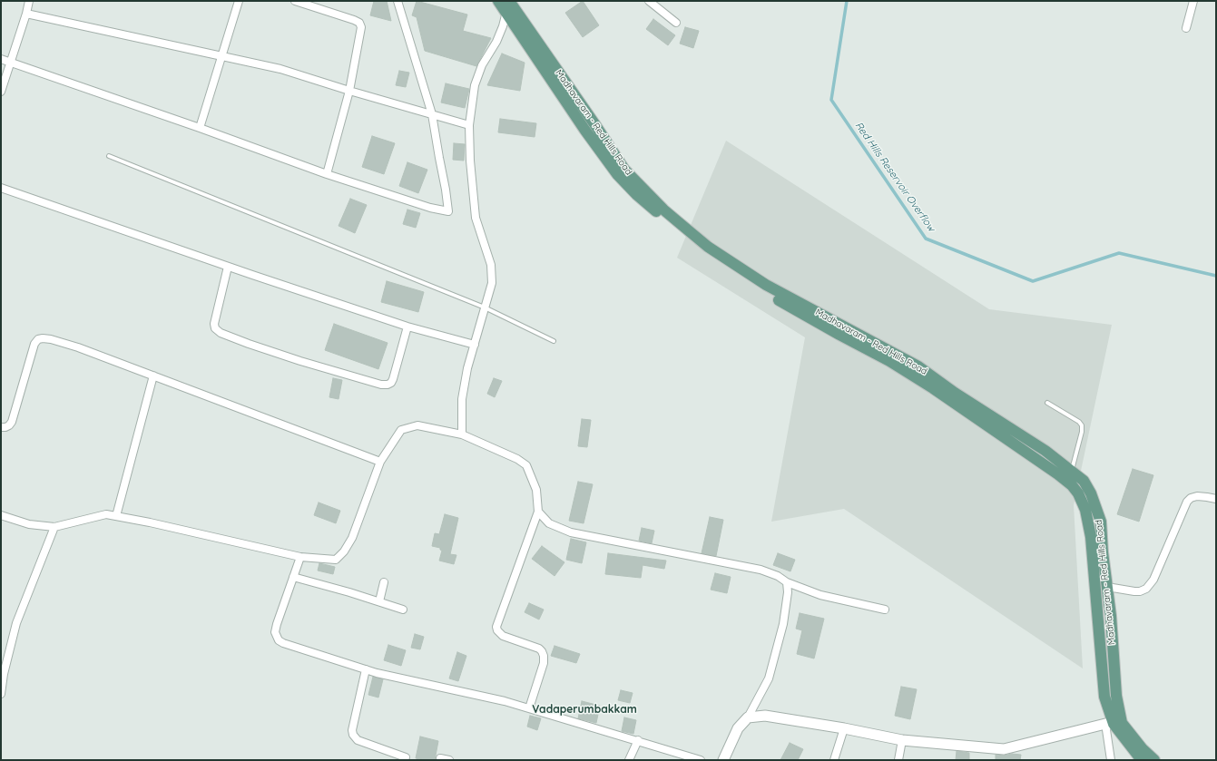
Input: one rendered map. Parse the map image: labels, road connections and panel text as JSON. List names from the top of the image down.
{
  "streets": {
    "main road": ["Madhavaram - Red Hills Road"]
  },
  "districts": ["Vadaperumbakkam"],
  "water": ["Red Hills Reservoir Overflow"]
}
